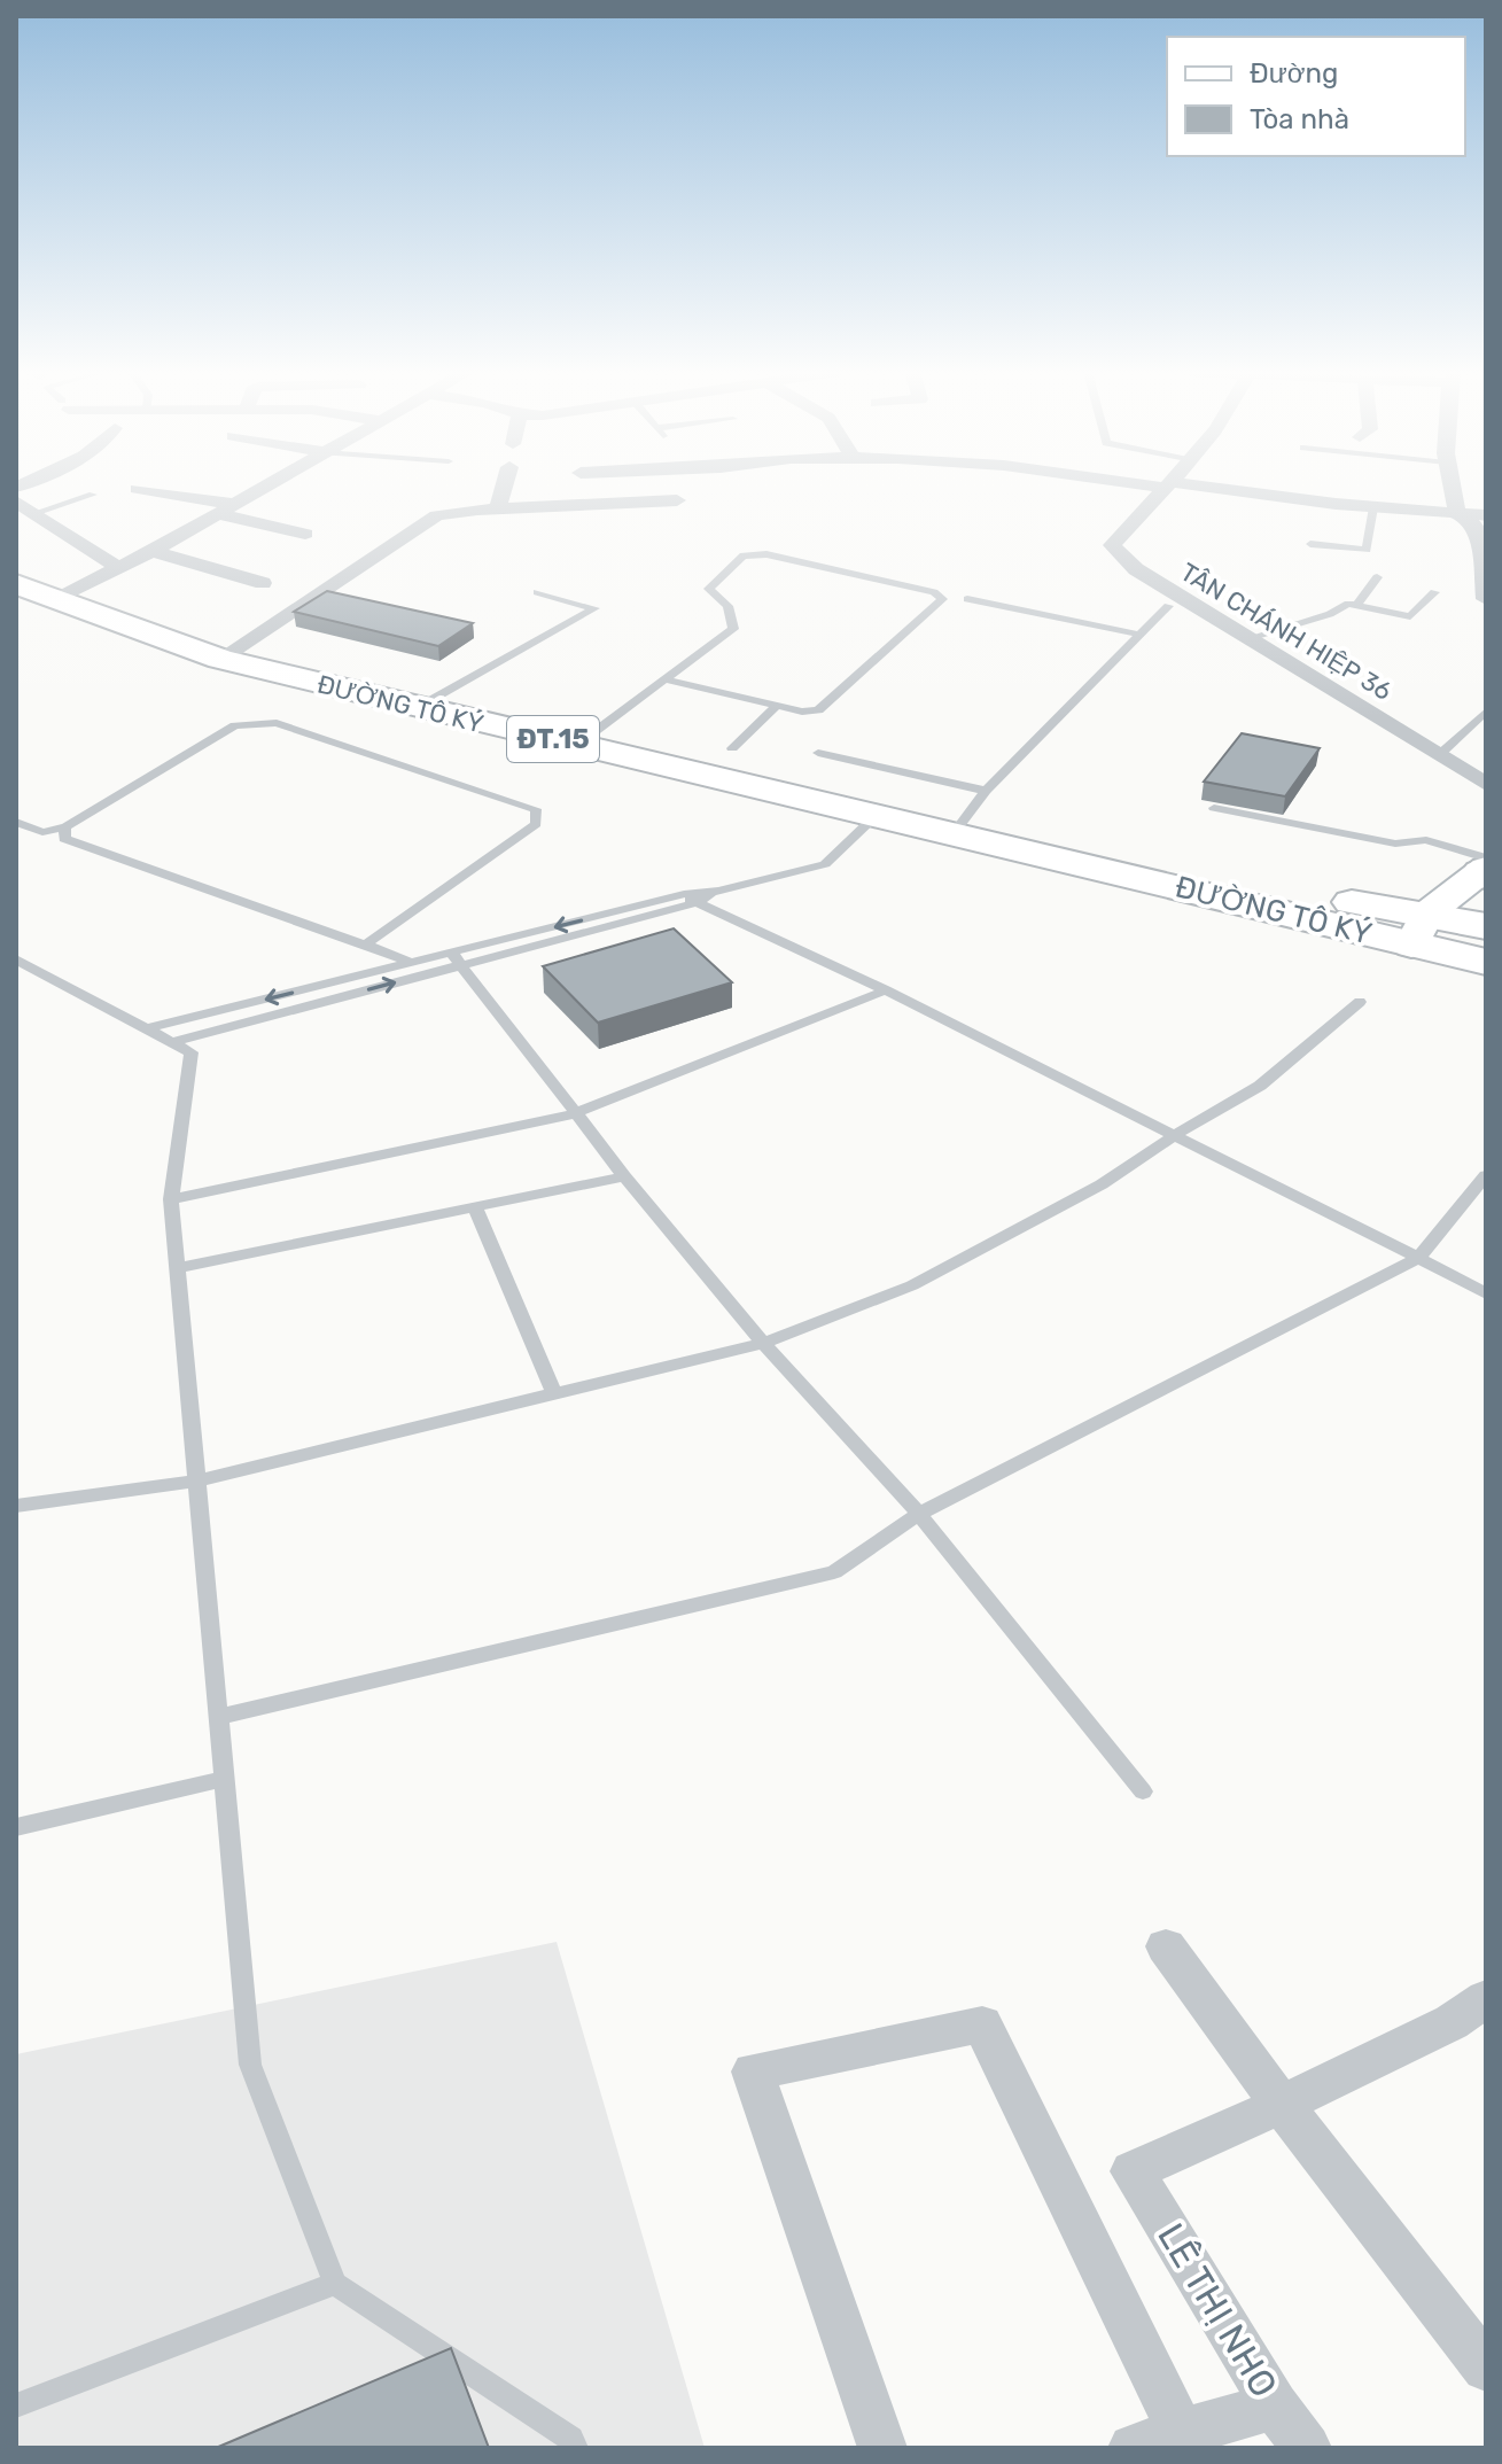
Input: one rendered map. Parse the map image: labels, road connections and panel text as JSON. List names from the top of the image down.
{
  "streets": {
    "main road": ["ĐƯỜNG TÔ KÝ", "ĐT.15"],
    "street": ["TÂN CHÁNH HIỆP 36", "LÊ THỊ NHO"]
  },
  "legend": ["Đường", "Tòa nhà"]
}
